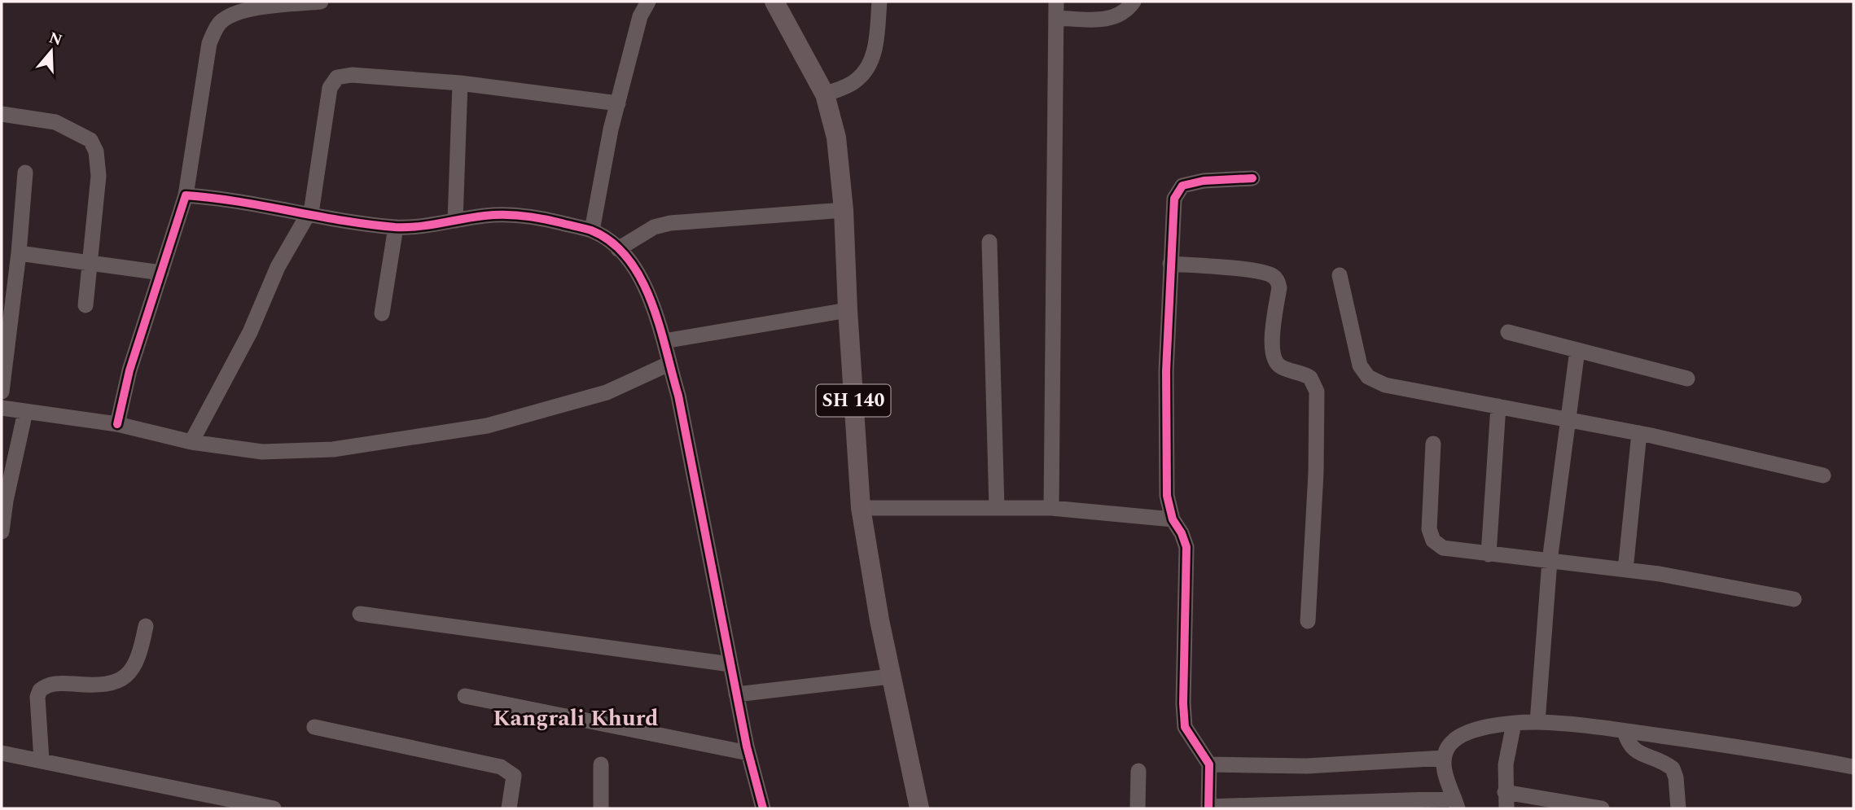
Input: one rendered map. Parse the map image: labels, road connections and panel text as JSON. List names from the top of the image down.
{
  "streets": {
    "main road": ["SH 140"]
  },
  "districts": ["Kangrali Khurd"],
  "north": "top"
}
